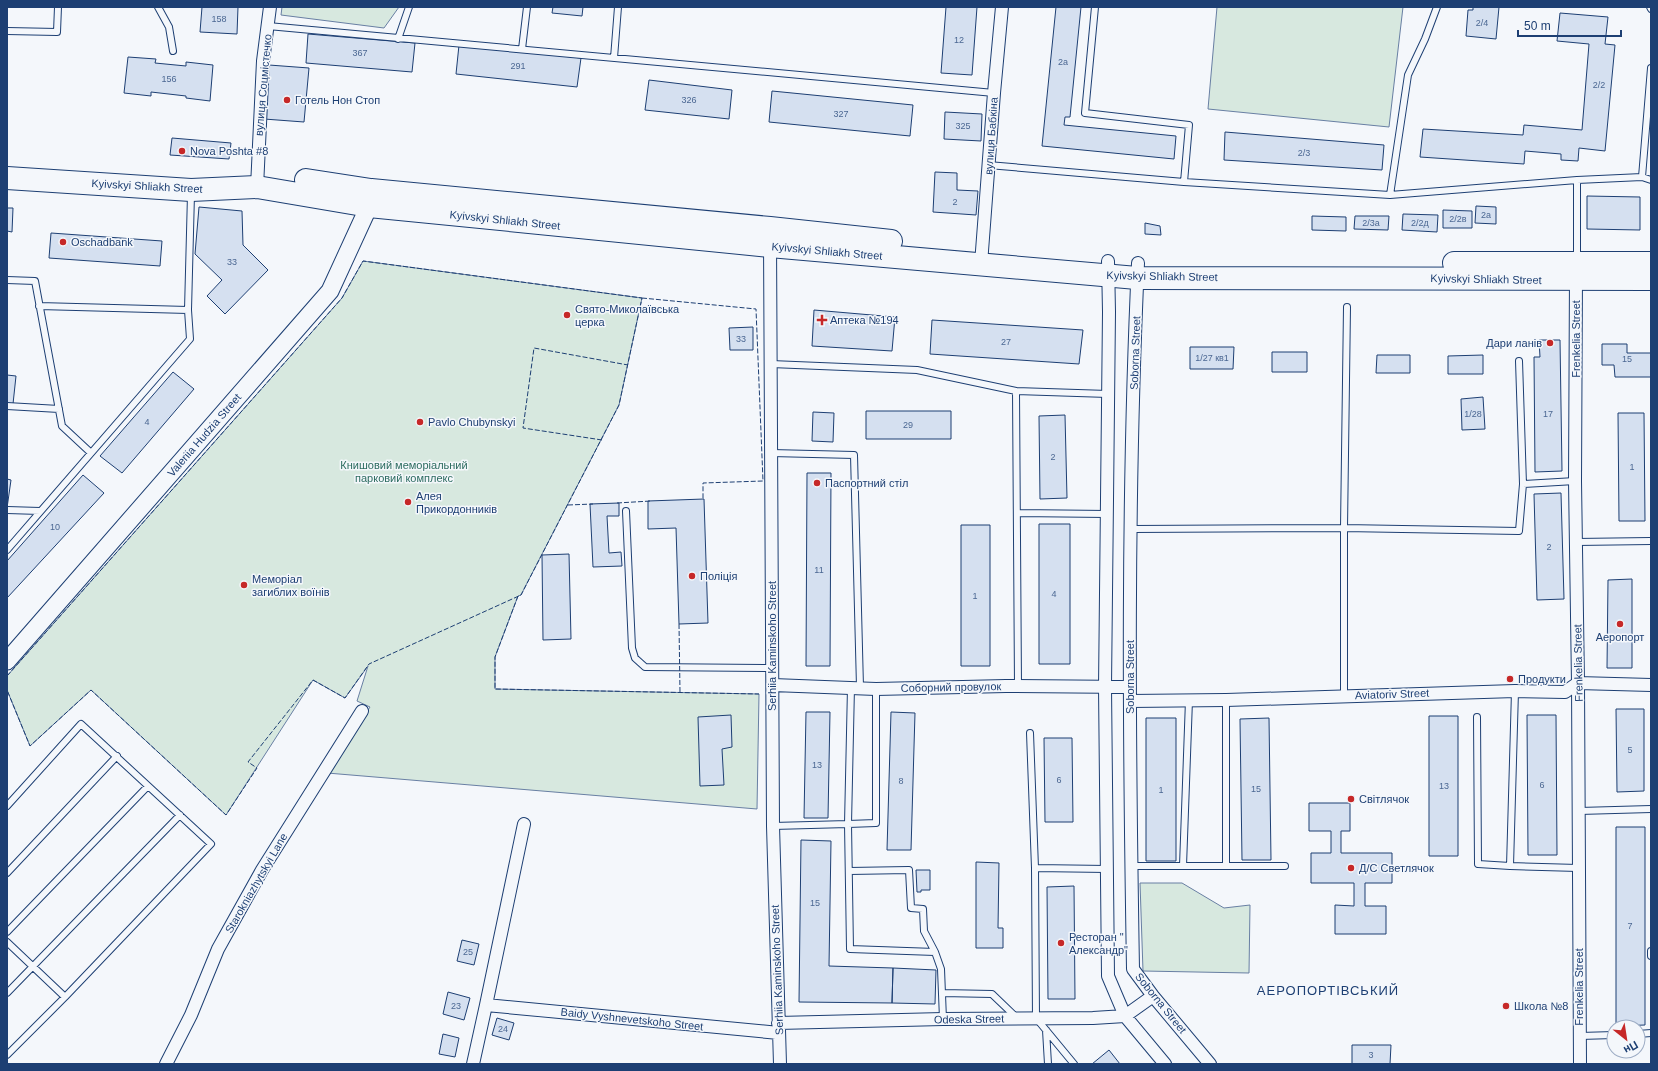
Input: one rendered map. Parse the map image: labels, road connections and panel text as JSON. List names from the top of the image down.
{
  "streets": {
    "highway": ["Kyivskyi Shliakh Street"],
    "street": [
      "вулиця Соцмістечко",
      "вулиця Бабкіна",
      "Frenkelia Street",
      "Soborna Street",
      "Valeriia Hudzia Street",
      "Serhiia Kaminskoho Street",
      "Соборний провулок",
      "Aviatoriv Street",
      "Starokniazhytskyi Lane",
      "Baidy Vyshnevetskoho Street",
      "Odeska Street"
    ]
  },
  "crossings": [
    ["вулиця Соцмістечко", "Kyivskyi Shliakh Street"],
    ["вулиця Бабкіна", "Kyivskyi Shliakh Street"],
    ["Kyivskyi Shliakh Street", "Frenkelia Street"],
    ["Kyivskyi Shliakh Street", "Soborna Street"],
    ["Kyivskyi Shliakh Street", "Valeriia Hudzia Street"],
    ["Kyivskyi Shliakh Street", "Serhiia Kaminskoho Street"],
    ["Frenkelia Street", "Aviatoriv Street"],
    ["Soborna Street", "Соборний провулок"],
    ["Soborna Street", "Aviatoriv Street"],
    ["Serhiia Kaminskoho Street", "Соборний провулок"],
    ["Serhiia Kaminskoho Street", "Baidy Vyshnevetskoho Street"],
    ["Serhiia Kaminskoho Street", "Odeska Street"],
    ["Baidy Vyshnevetskoho Street", "Odeska Street"]
  ],
  "districts": ["АЕРОПОРТІВСЬКИЙ"],
  "parks": ["Книшовий меморіальний парковий комплекс"],
  "places": {
    "other": [
      "Готель Нон Стоп",
      "Nova Poshta #8",
      "Oschadbank",
      "Свято-Миколаївська церка",
      "Дари ланів",
      "Pavlo Chubynskyi",
      "Паспортний стіл",
      "Алея Прикордонників",
      "Поліція",
      "Меморіал загиблих воїнів",
      "Аеропорт",
      "Продукти",
      "Світлячок",
      "Д/С Светлячок",
      "Ресторан \" Александр\"",
      "Школа №8"
    ],
    "health": ["Аптека №194"]
  },
  "house_numbers": [
    "158",
    "2/4",
    "12",
    "367",
    "2а",
    "291",
    "156",
    "2/2",
    "326",
    "327",
    "325",
    "2/3",
    "2",
    "2а",
    "2/2в",
    "2/3а",
    "2/2д",
    "33",
    "33",
    "27",
    "1/27 кв1",
    "15",
    "1/28",
    "17",
    "4",
    "29",
    "2",
    "1",
    "10",
    "2",
    "11",
    "4",
    "1",
    "5",
    "13",
    "6",
    "8",
    "6",
    "13",
    "15",
    "1",
    "15",
    "7",
    "25",
    "23",
    "24",
    "3"
  ],
  "scale_bar": "50 m",
  "north": "bottom right"
}
